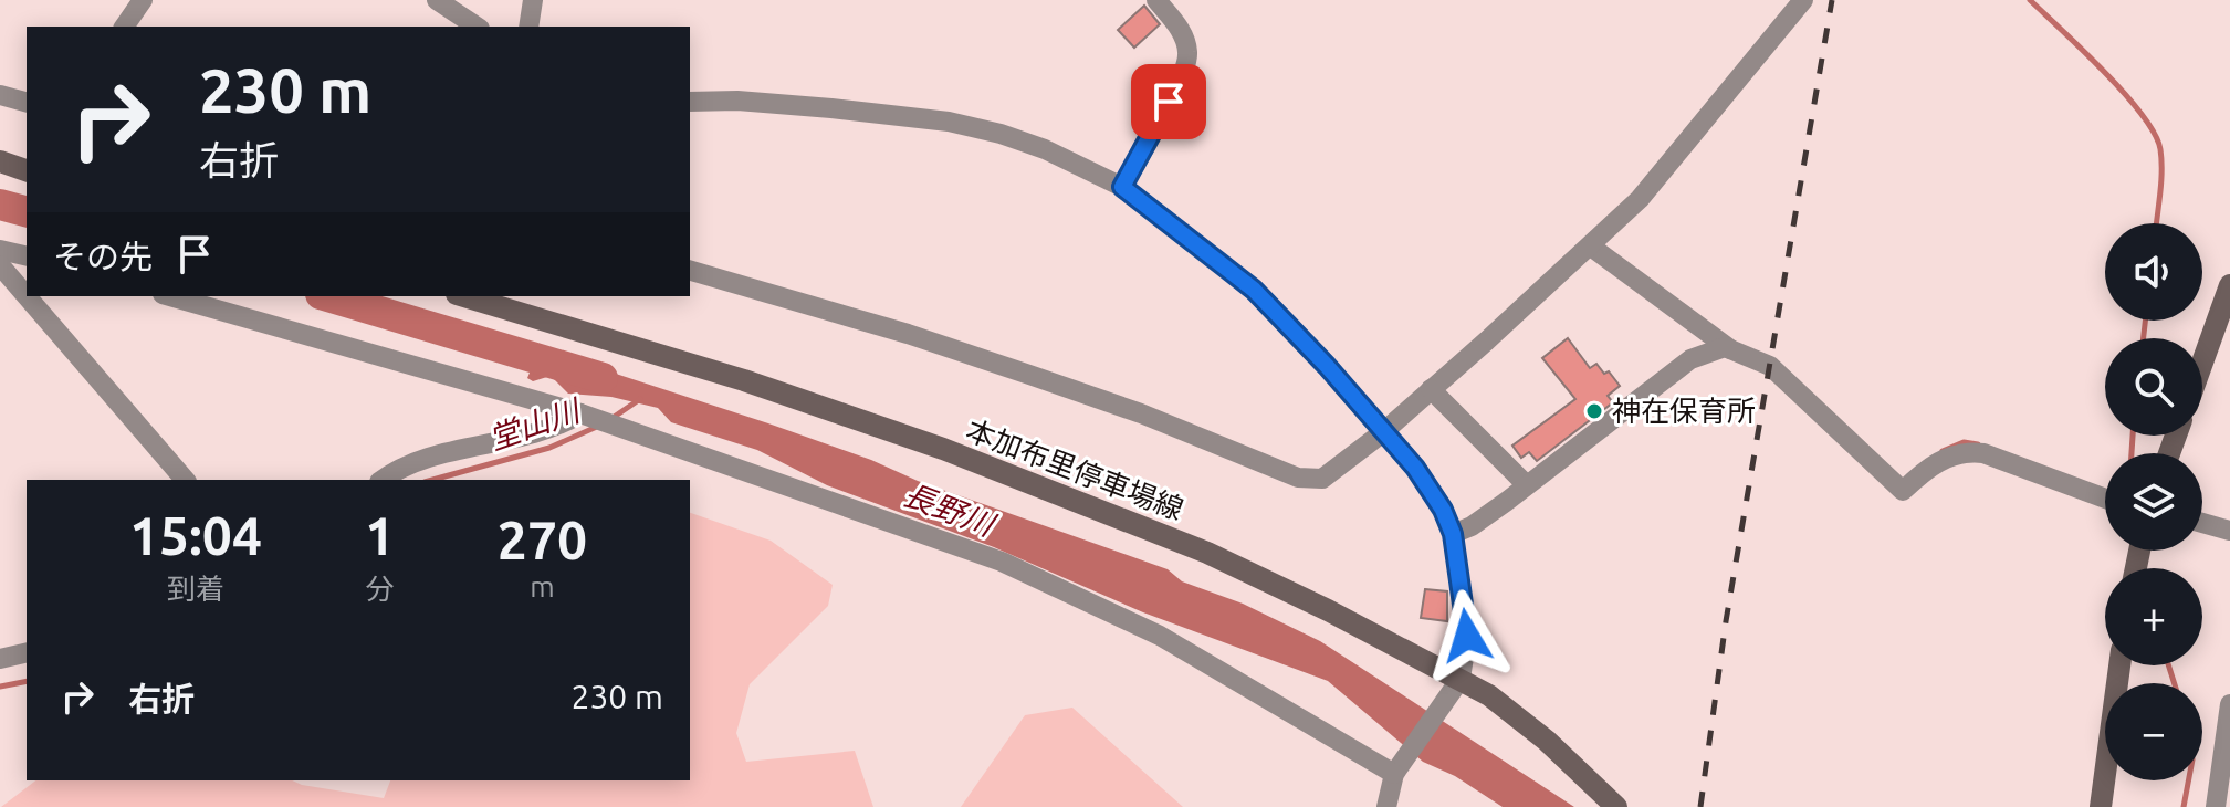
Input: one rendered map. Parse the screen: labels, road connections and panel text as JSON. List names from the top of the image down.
{
  "streets": {
    "main road": ["本加布里停車場線"]
  },
  "water": ["堂山川", "長野川"],
  "places": ["神在保育所"],
  "page": {
    "turn": ["230 m", "右折"],
    "then": "その先",
    "map_buttons": ["+", "−"],
    "eta": [
      "15:04",
      "到着",
      "1",
      "分",
      "270",
      "m"
    ],
    "list": [
      {
        "name": "右折",
        "value": "230 m"
      }
    ]
  }
}
